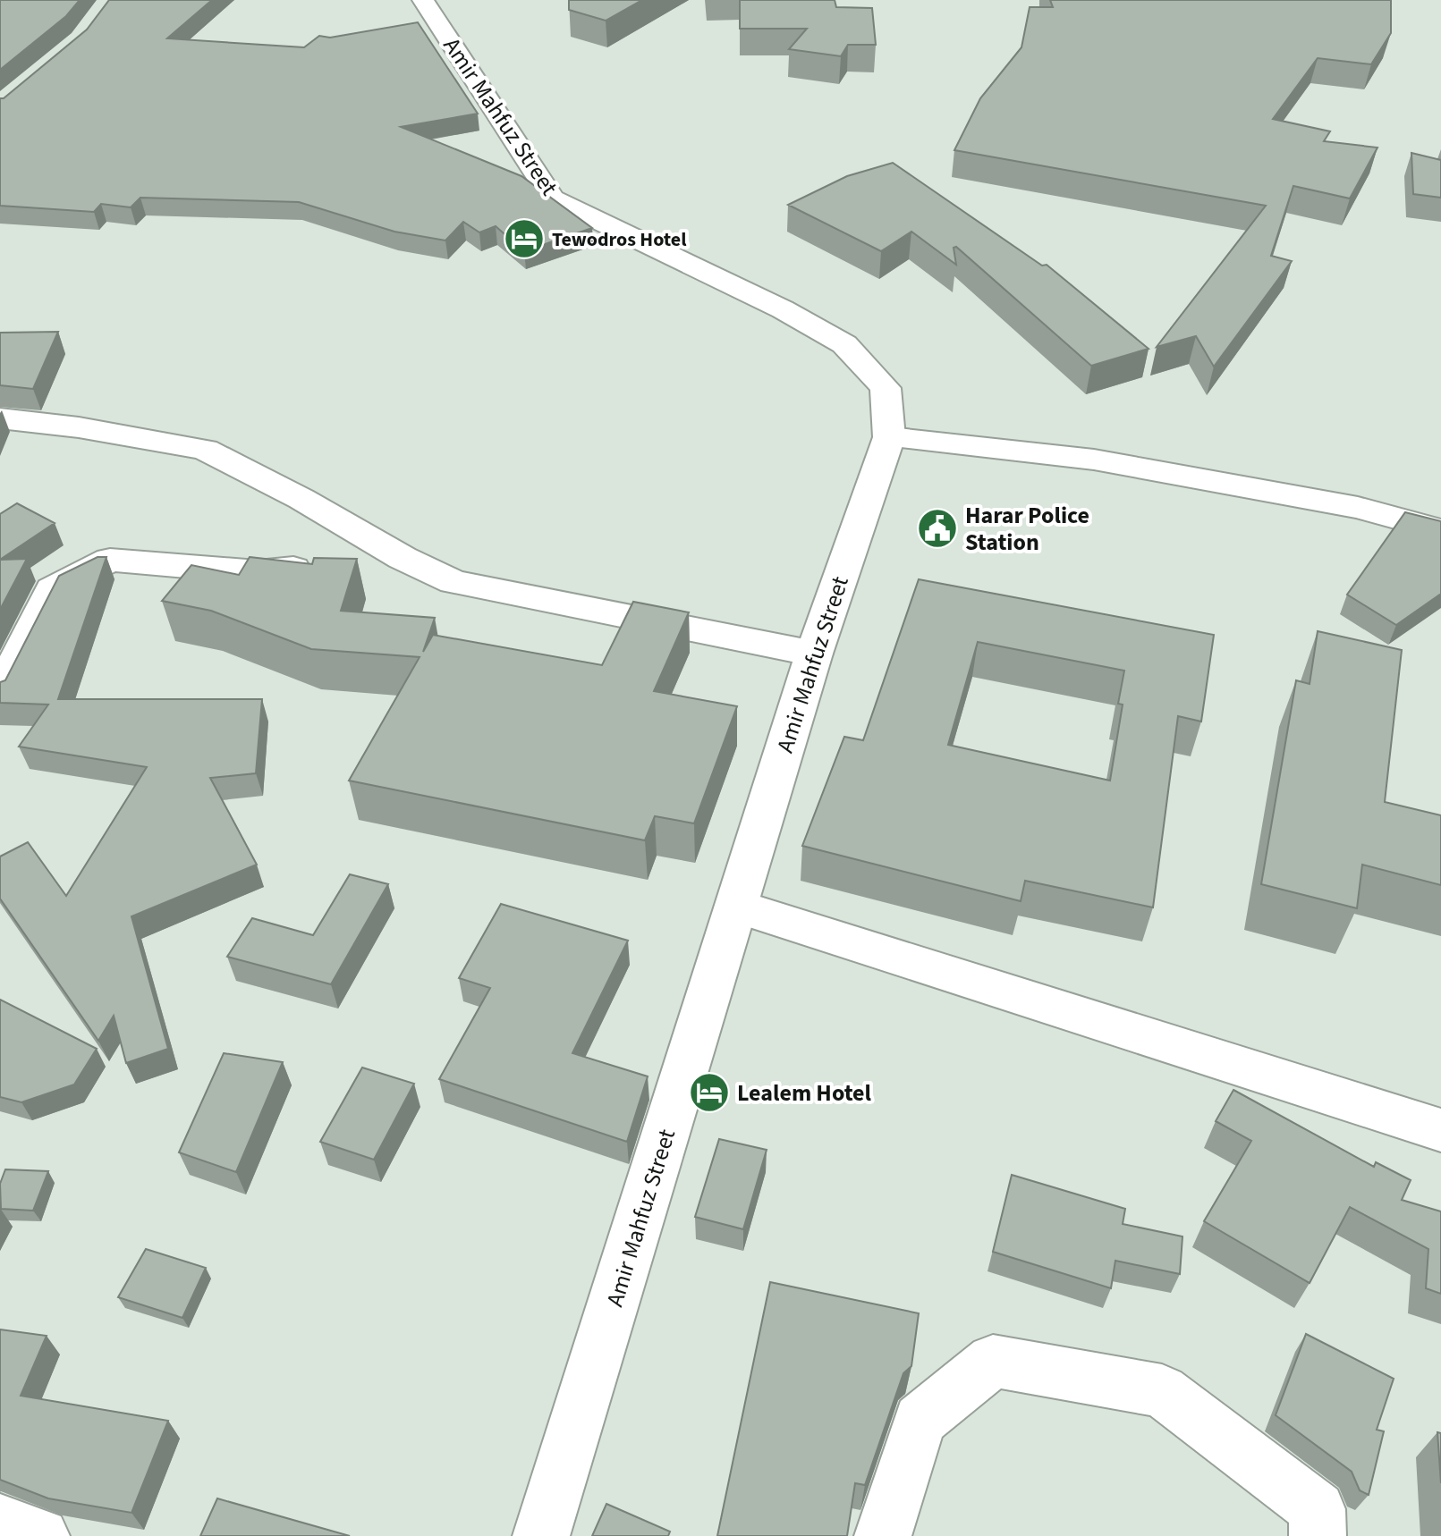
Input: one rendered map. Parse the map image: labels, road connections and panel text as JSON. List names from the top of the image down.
{
  "streets": {
    "street": ["Amir Mahfuz Street"]
  },
  "places": {
    "hotel": ["Tewodros Hotel", "Lealem Hotel"],
    "public building": ["Harar Police Station"]
  }
}
